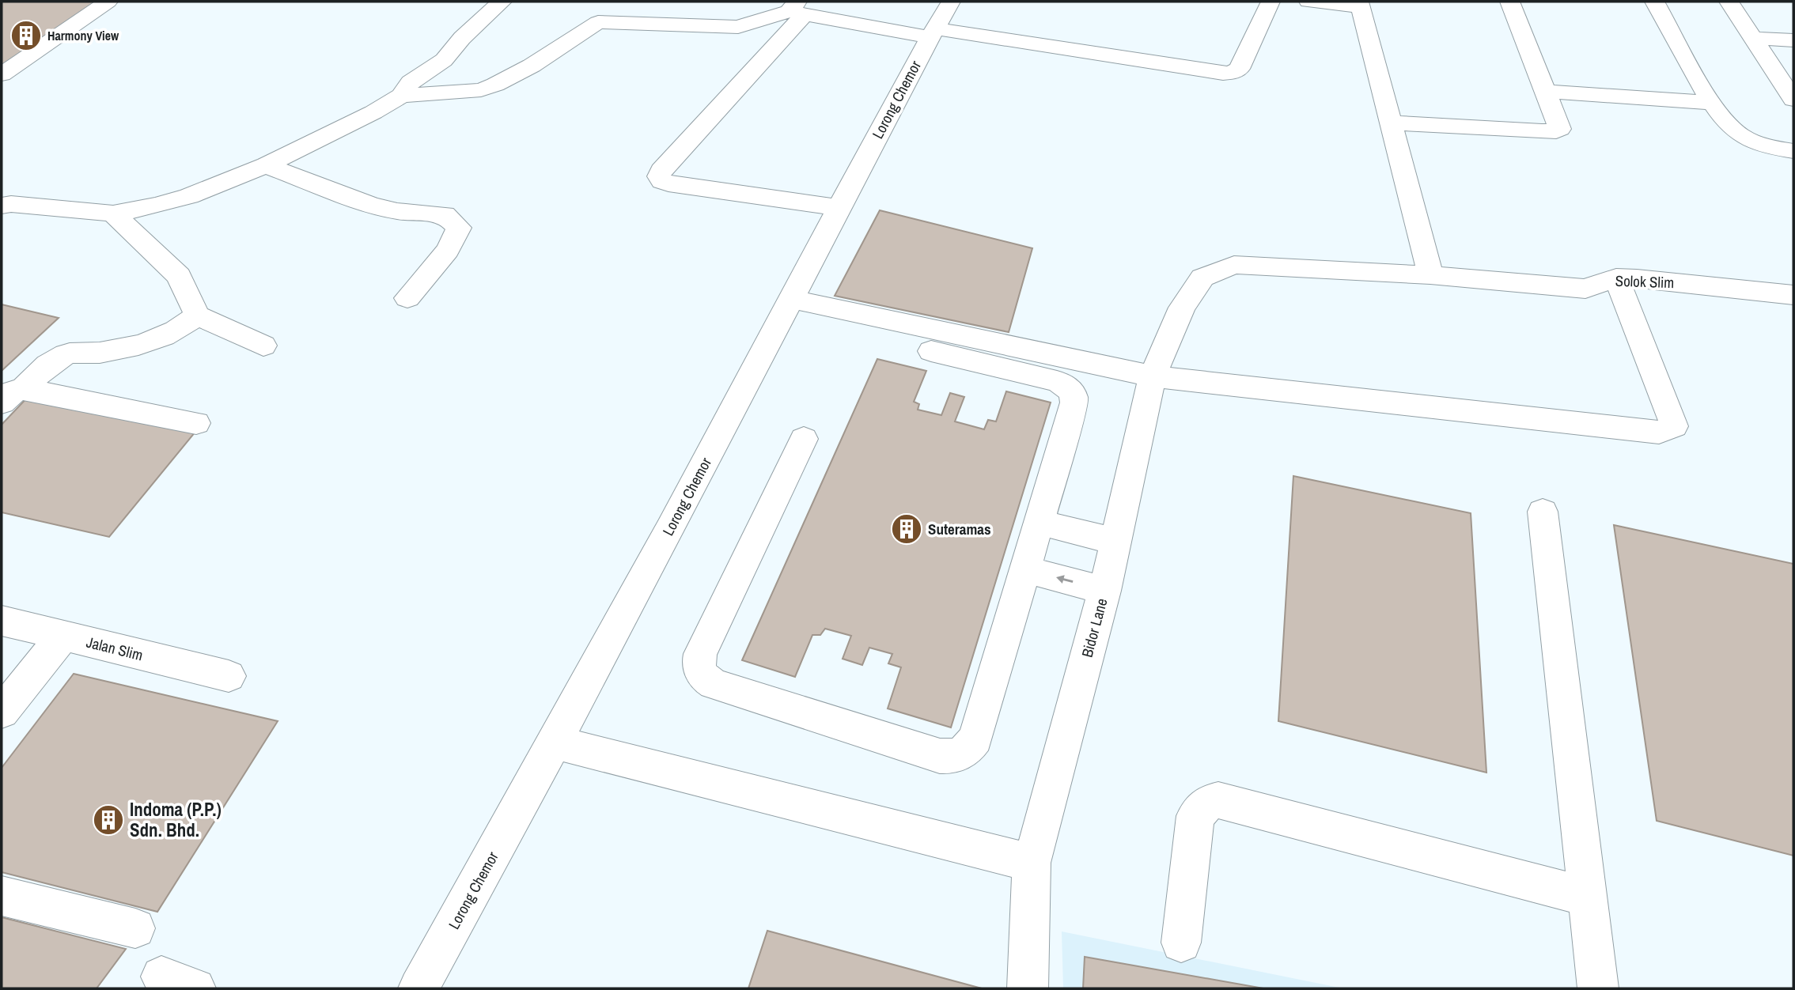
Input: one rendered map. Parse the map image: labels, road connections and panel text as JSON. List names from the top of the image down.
{
  "streets": {
    "street": [
      "Lorong Chemor",
      "Solok Slim",
      "Bidor Lane",
      "Jalan Slim"
    ]
  },
  "crossings": [
    ["Solok Slim", "Bidor Lane"]
  ],
  "places": {
    "building": ["Harmony View", "Suteramas", "Indoma (P.P.) Sdn. Bhd."]
  }
}
